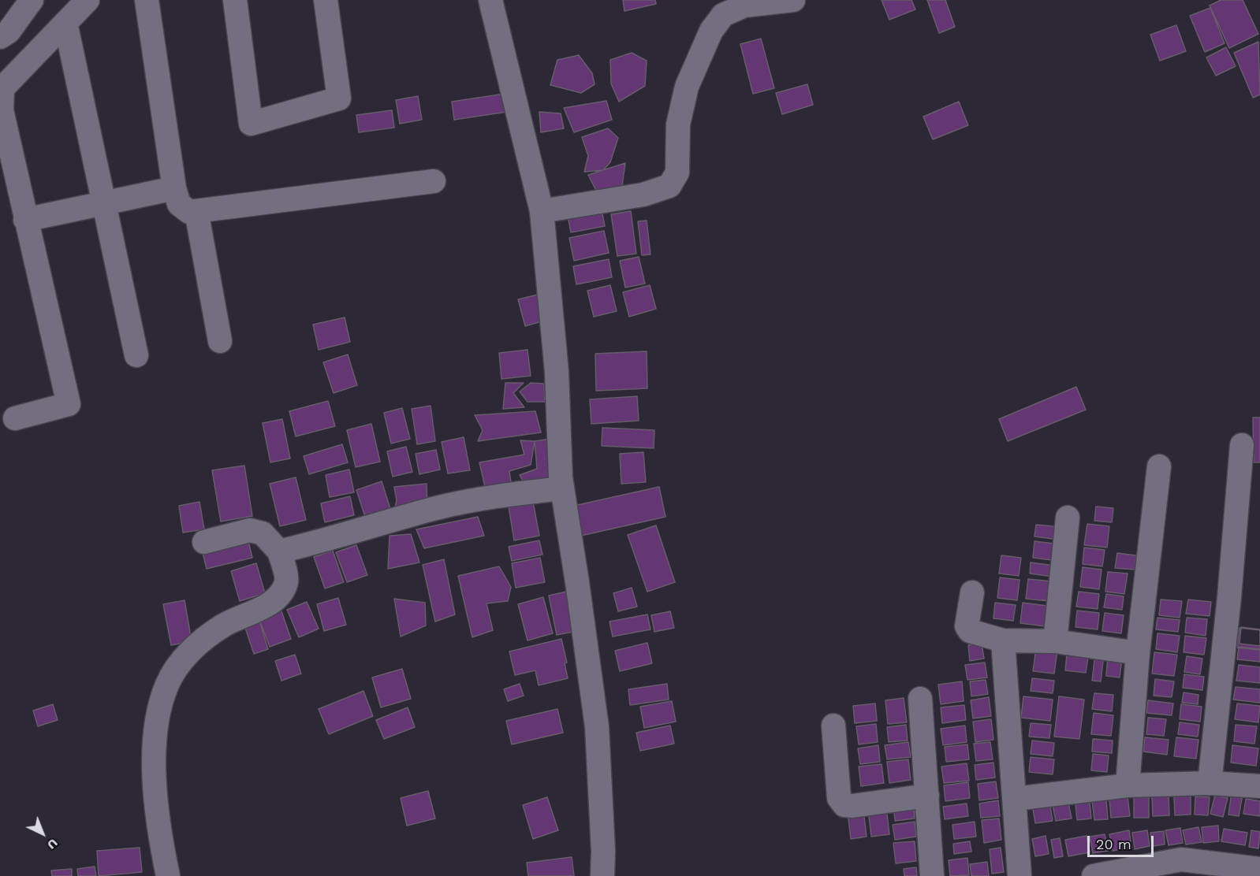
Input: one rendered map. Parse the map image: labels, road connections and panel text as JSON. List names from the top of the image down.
{
  "scale_bar": "20 m",
  "north": "bottom right"
}
